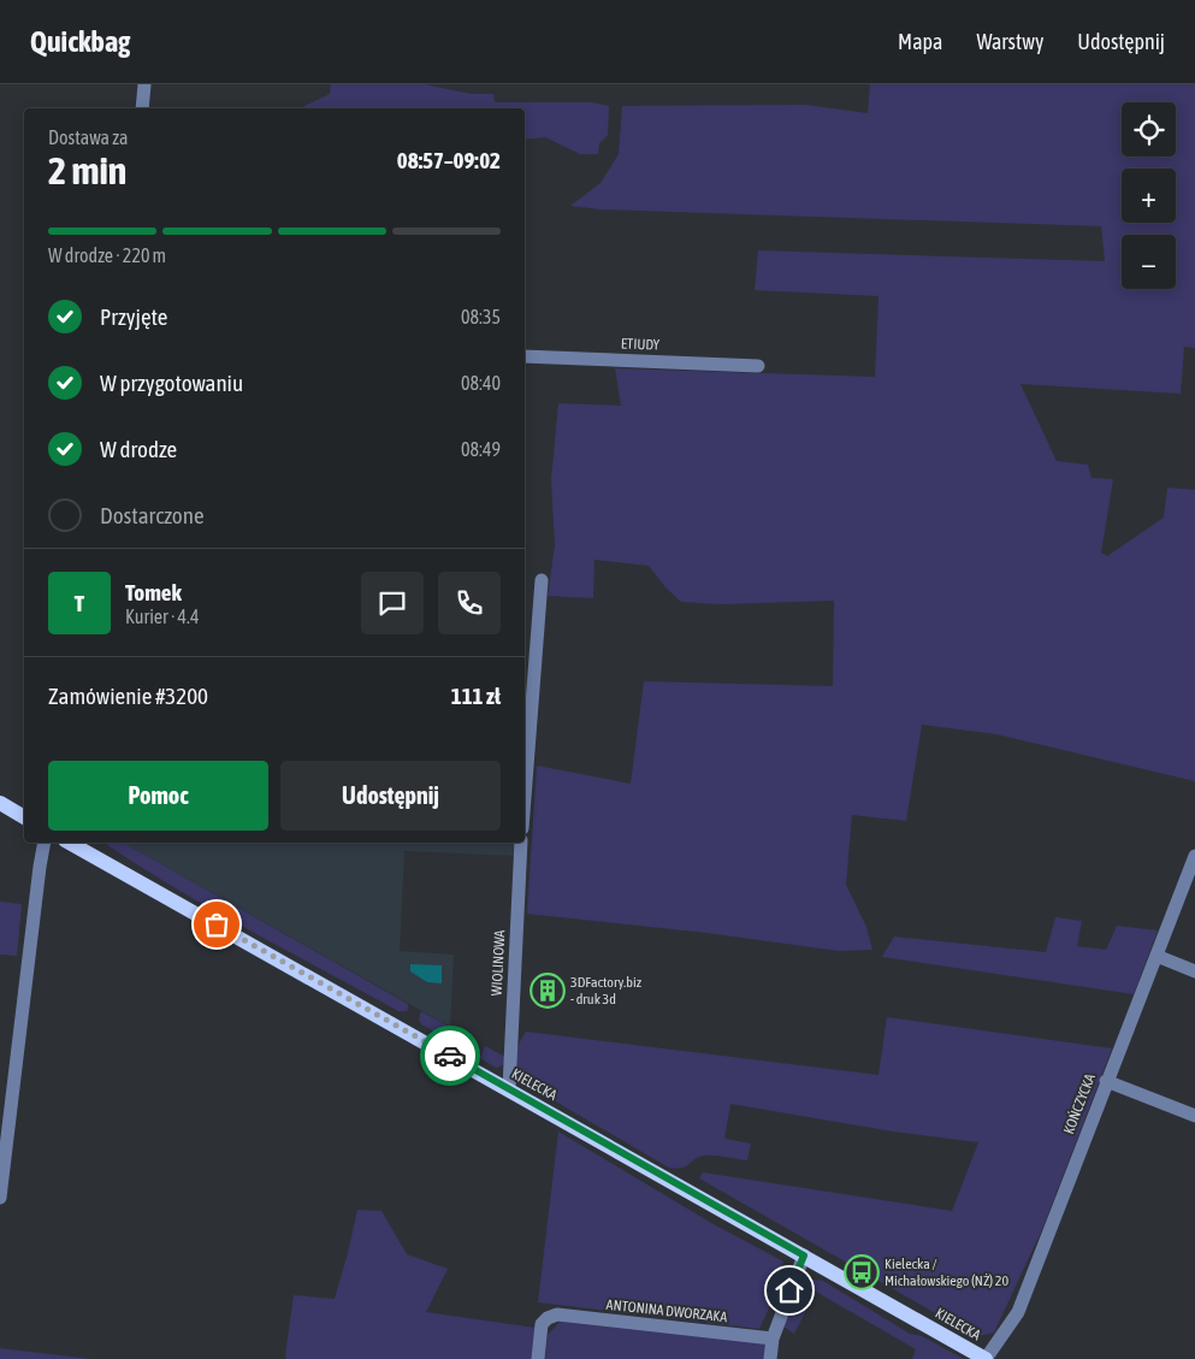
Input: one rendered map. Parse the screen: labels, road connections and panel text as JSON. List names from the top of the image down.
{
  "streets": {
    "main road": ["KIELECKA"],
    "street": [
      "ETIUDY",
      "WIOLINOWA",
      "KOŃCZYCKA",
      "ANTONINA DWORZAKA"
    ]
  },
  "crossings": [
    ["WIOLINOWA", "KIELECKA"],
    ["KIELECKA", "KOŃCZYCKA"]
  ],
  "places": {
    "building": ["3DFactory.biz - druk 3d"],
    "bus stop": ["Kielecka / Michałowskiego (NŻ) 20"]
  },
  "page": {
    "header": "Quickbag",
    "nav": ["Mapa", "Warstwy", "Udostępnij"],
    "map_buttons": ["+", "−"],
    "heading": ["2 min", "Dostawa za", "08:57–09:02"],
    "panel": [
      "Tomek",
      "Kurier · 4.4",
      "Zamówienie #3200",
      "111 zł"
    ],
    "bar": "W drodze · 220 m",
    "list": [
      ["Przyjęte", "08:35"],
      ["W przygotowaniu", "08:40"],
      ["W drodze", "08:49"],
      "Dostarczone"
    ],
    "round": "T",
    "buttons": ["Pomoc", "Udostępnij"]
  }
}
